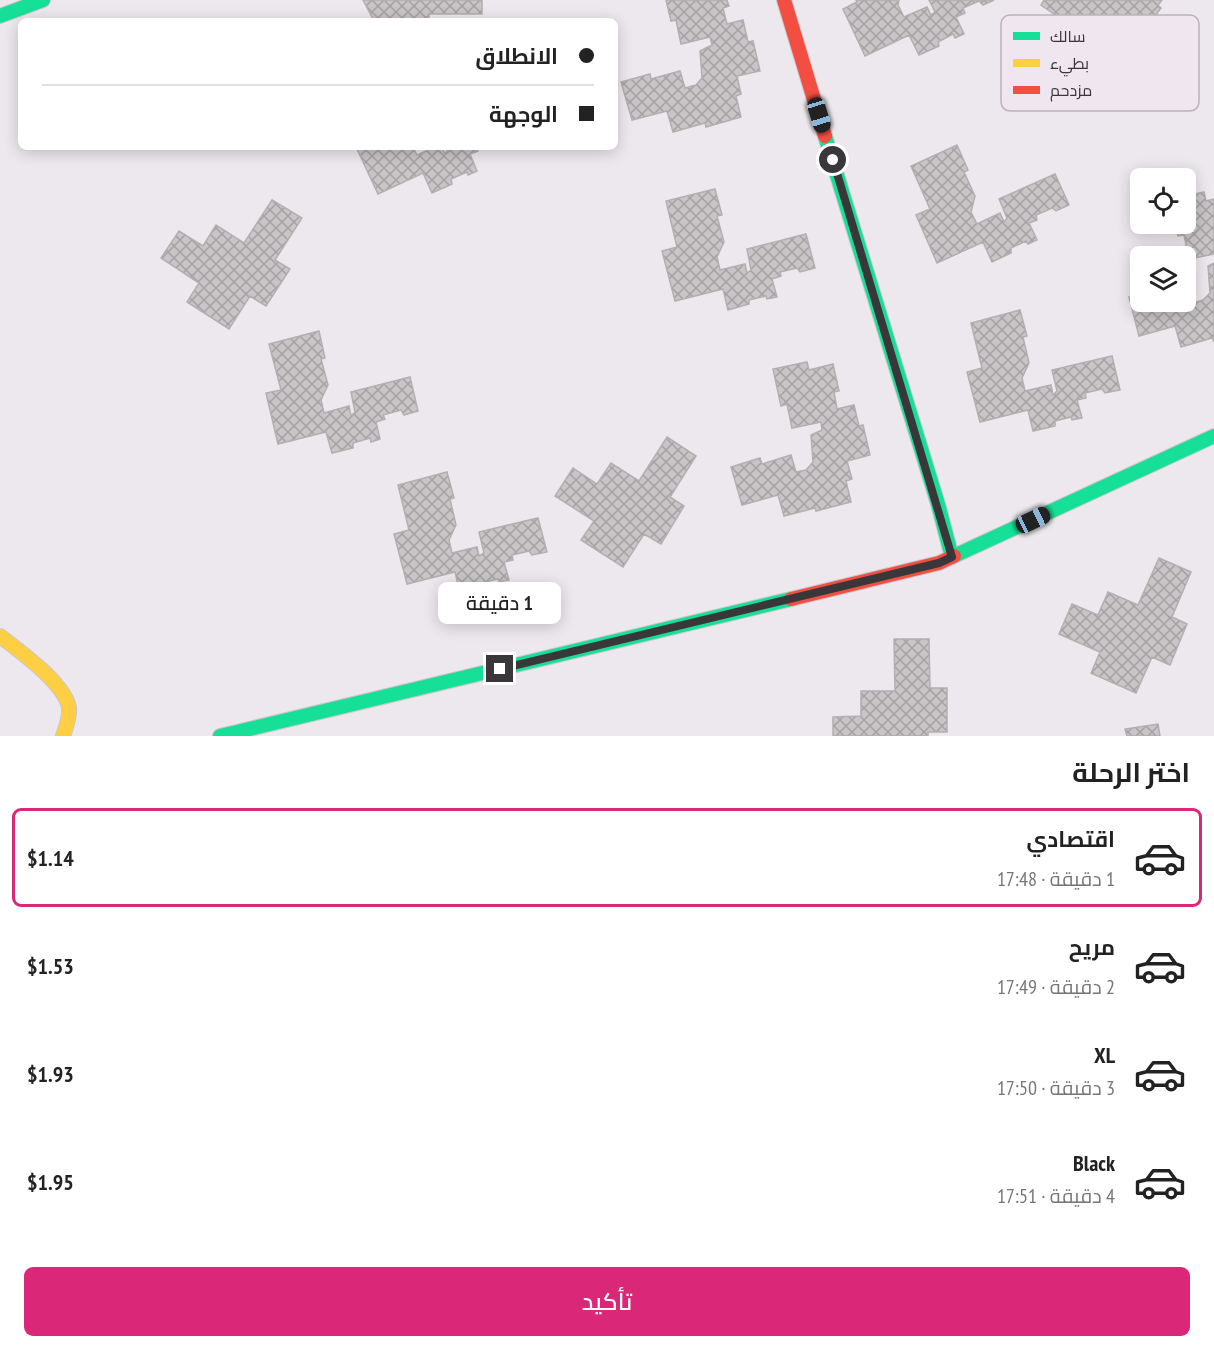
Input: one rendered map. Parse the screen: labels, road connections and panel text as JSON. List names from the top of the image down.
{
  "legend": ["سالك", "بطيء", "مزدحم"],
  "page": {
    "banner": ["الانطلاق", "الوجهة"],
    "bubble": "1 دقيقة",
    "heading": "اختر الرحلة",
    "list": [
      {
        "name": "اقتصادي",
        "note": "1 دقيقة · 17:48",
        "value": "$1.14"
      },
      {
        "name": "مريح",
        "note": "2 دقيقة · 17:49",
        "value": "$1.53"
      },
      {
        "name": "XL",
        "note": "3 دقيقة · 17:50",
        "value": "$1.93"
      },
      {
        "name": "Black",
        "note": "4 دقيقة · 17:51",
        "value": "$1.95"
      }
    ],
    "buttons": "تأكيد"
  }
}
